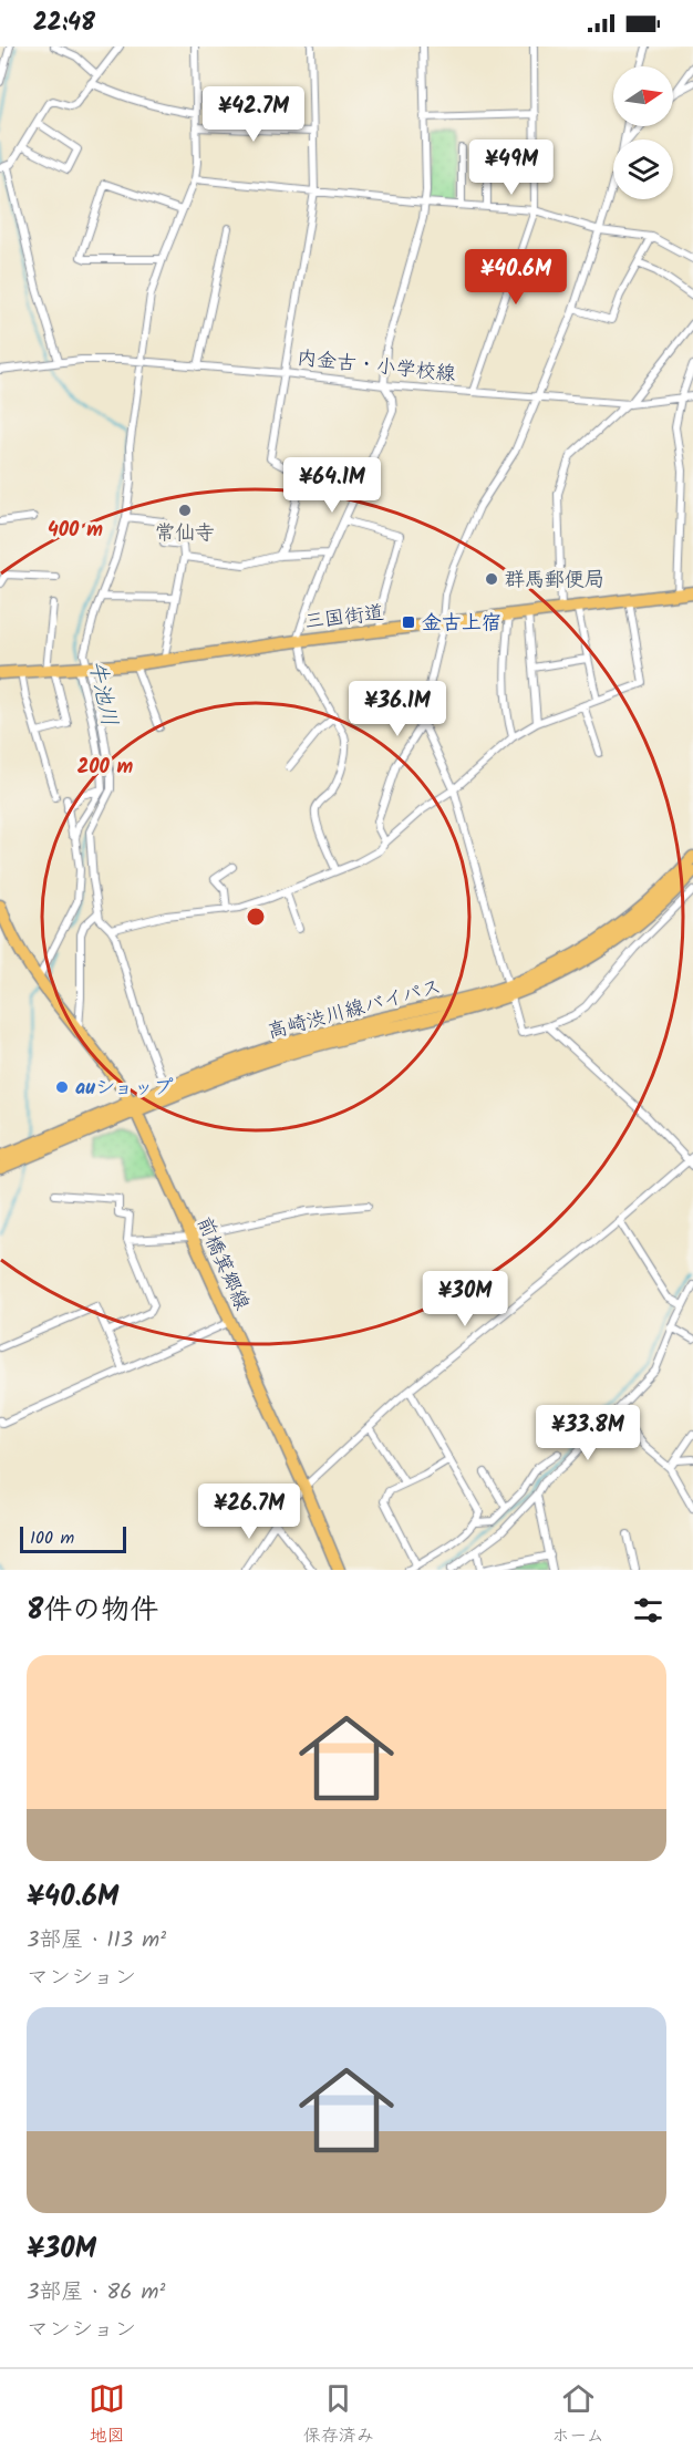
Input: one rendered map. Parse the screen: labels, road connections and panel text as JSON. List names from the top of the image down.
{
  "streets": {
    "main road": ["三国街道", "高崎渋川線バイパス", "前橋箕郷線"],
    "street": ["内金古・小学校線"]
  },
  "crossings": [
    ["高崎渋川線バイパス", "前橋箕郷線"]
  ],
  "water": ["牛池川"],
  "places": {
    "other": ["常仙寺", "群馬郵便局", "auショップ"],
    "transit": ["金古上宿"]
  },
  "scale_bar": "100 m",
  "north": "right",
  "page": {
    "status": "22:48",
    "price": [
      "¥42.7M",
      "¥49M",
      "¥40.6M",
      "¥64.1M",
      "¥36.1M",
      "¥30M",
      "¥33.8M",
      "¥26.7M"
    ],
    "scale": "100 m",
    "heading": "8件の物件",
    "list": [
      {
        "name": "¥40.6M",
        "note": "3部屋 · 113 m² · マンション"
      },
      {
        "name": "¥30M",
        "note": "3部屋 · 86 m² · マンション"
      }
    ],
    "tabs": ["地図", "保存済み", "ホーム"]
  },
  "rings": ["400 m", "200 m"]
}
